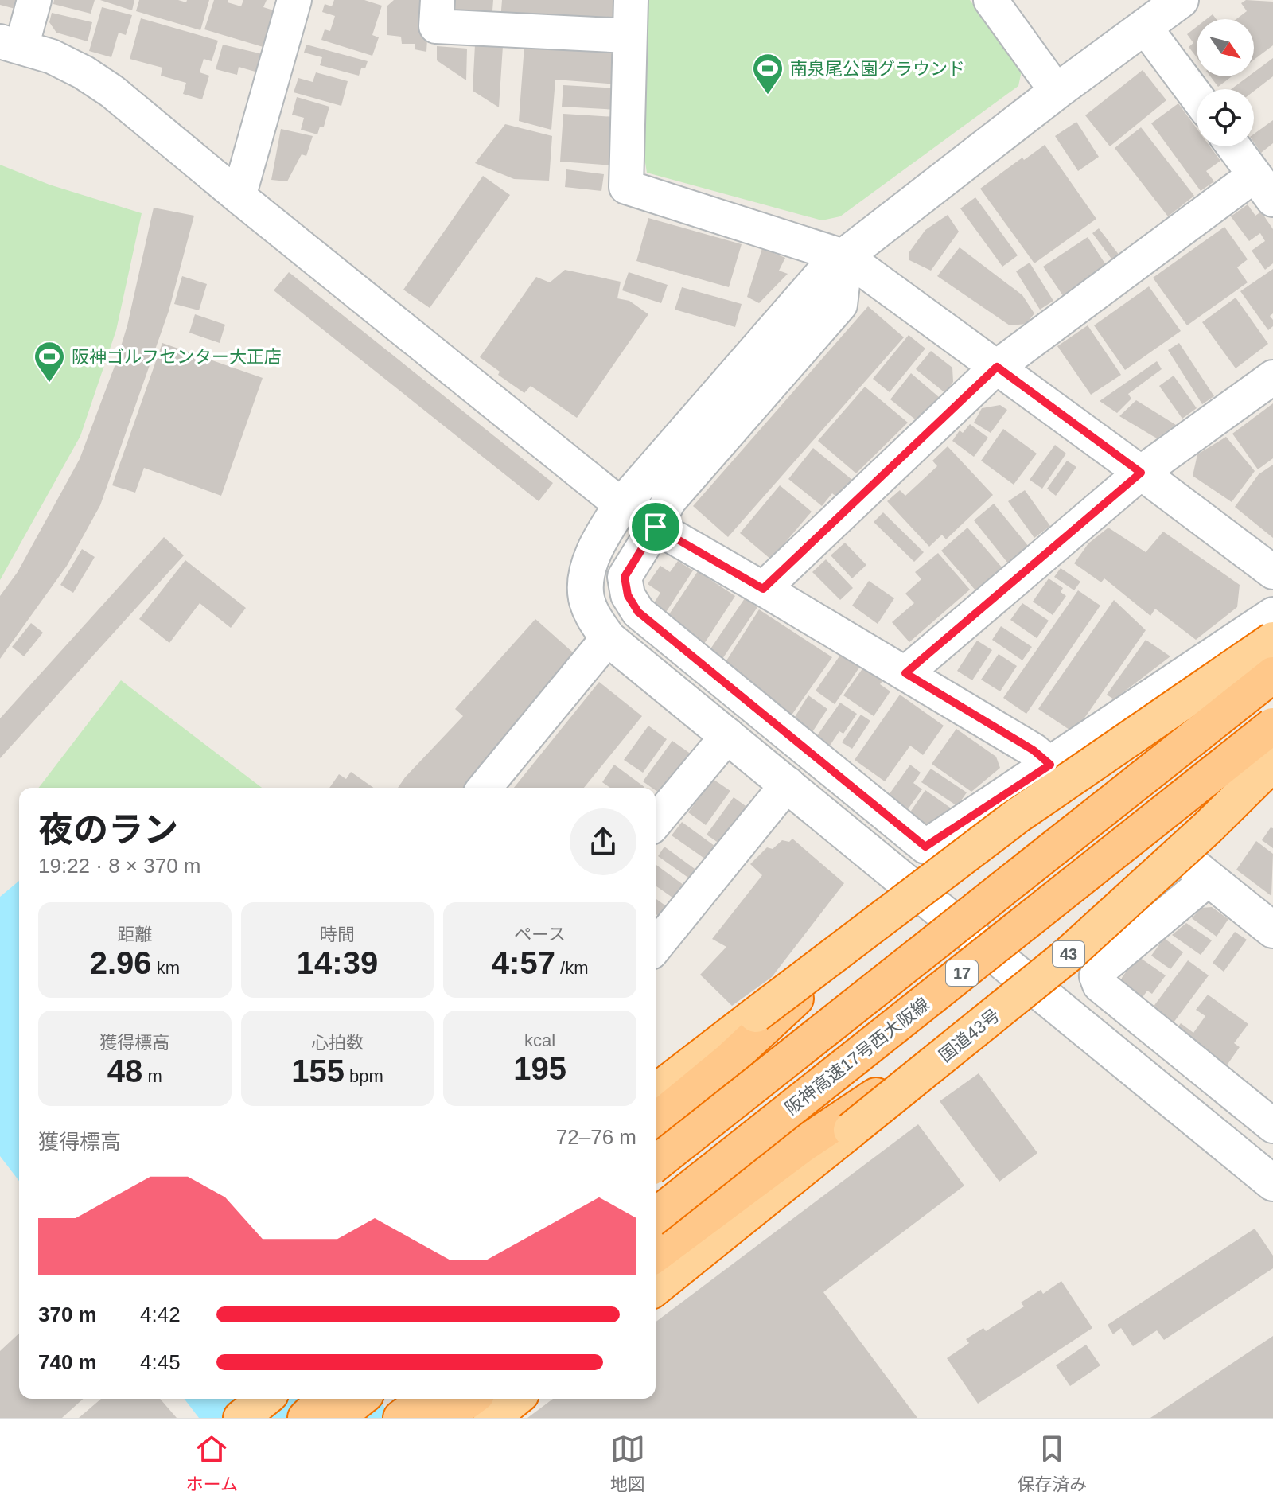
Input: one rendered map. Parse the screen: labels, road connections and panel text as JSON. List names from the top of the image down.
{
  "streets": {
    "highway": [
      "43",
      "17",
      "国道43号",
      "阪神高速17号西大阪線"
    ]
  },
  "places": {
    "sports": ["南泉尾公園グラウンド", "阪神ゴルフセンター大正店"]
  },
  "north": "bottom right",
  "page": {
    "heading": ["夜のラン", "19:22 · 8 × 370 m"],
    "stats": [
      ["距離", "2.96 km"],
      ["時間", "14:39"],
      ["ペース", "4:57 /km"],
      ["獲得標高", "48 m"],
      ["心拍数", "155 bpm"],
      ["kcal", "195"]
    ],
    "chart": ["獲得標高", "72–76 m"],
    "list": [
      {
        "name": "370 m",
        "note": "4:42"
      },
      {
        "name": "740 m",
        "note": "4:45"
      }
    ],
    "tabs": ["ホーム", "地図", "保存済み"]
  }
}
